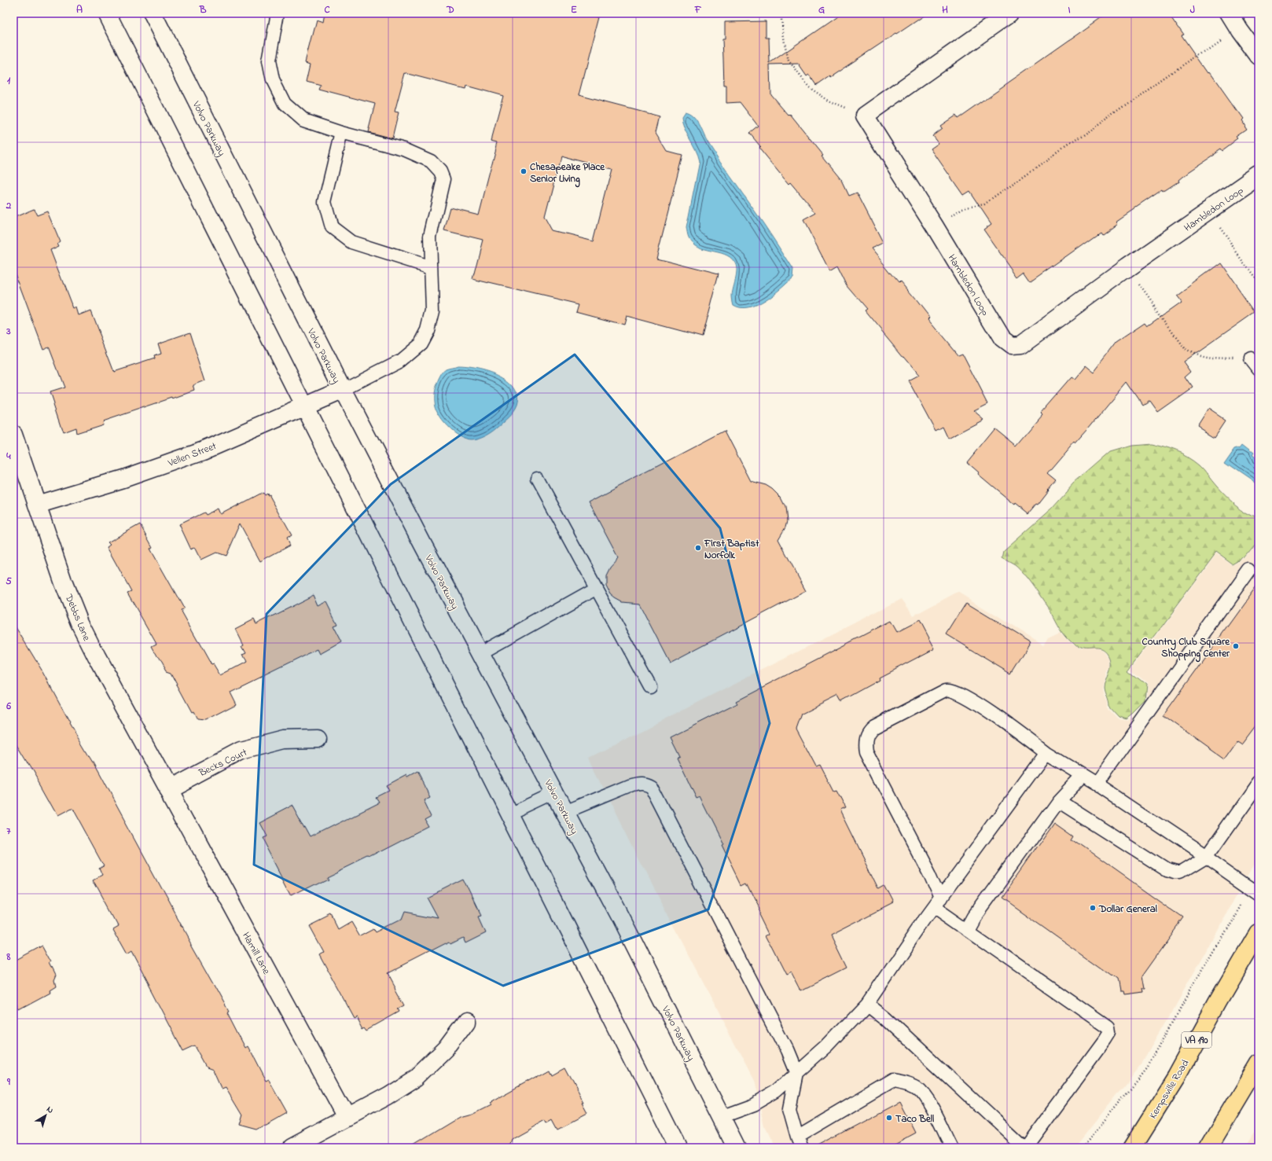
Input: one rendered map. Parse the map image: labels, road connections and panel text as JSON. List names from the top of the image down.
{
  "streets": {
    "main road": [
      "Volvo Parkway",
      "Hambledon Loop",
      "Vellen Street",
      "Debbs Lane",
      "Becks Court",
      "Hamill Lane",
      "VA 190",
      "Kempsville Road"
    ]
  },
  "crossings": [
    ["Volvo Parkway", "Vellen Street"],
    ["Vellen Street", "Debbs Lane"],
    ["Debbs Lane", "Becks Court"],
    ["Debbs Lane", "Hamill Lane"],
    ["Becks Court", "Hamill Lane"]
  ],
  "places": [
    "Chesapeake Place Senior Living",
    "First Baptist Norfolk",
    "Country Club Square Shopping Center",
    "Dollar General",
    "Taco Bell"
  ],
  "north": "top right",
  "grid": {
    "columns": [
      "A",
      "B",
      "C",
      "D",
      "E",
      "F",
      "G",
      "H",
      "I",
      "J"
    ],
    "rows": [
      "1",
      "2",
      "3",
      "4",
      "5",
      "6",
      "7",
      "8",
      "9"
    ]
  }
}
